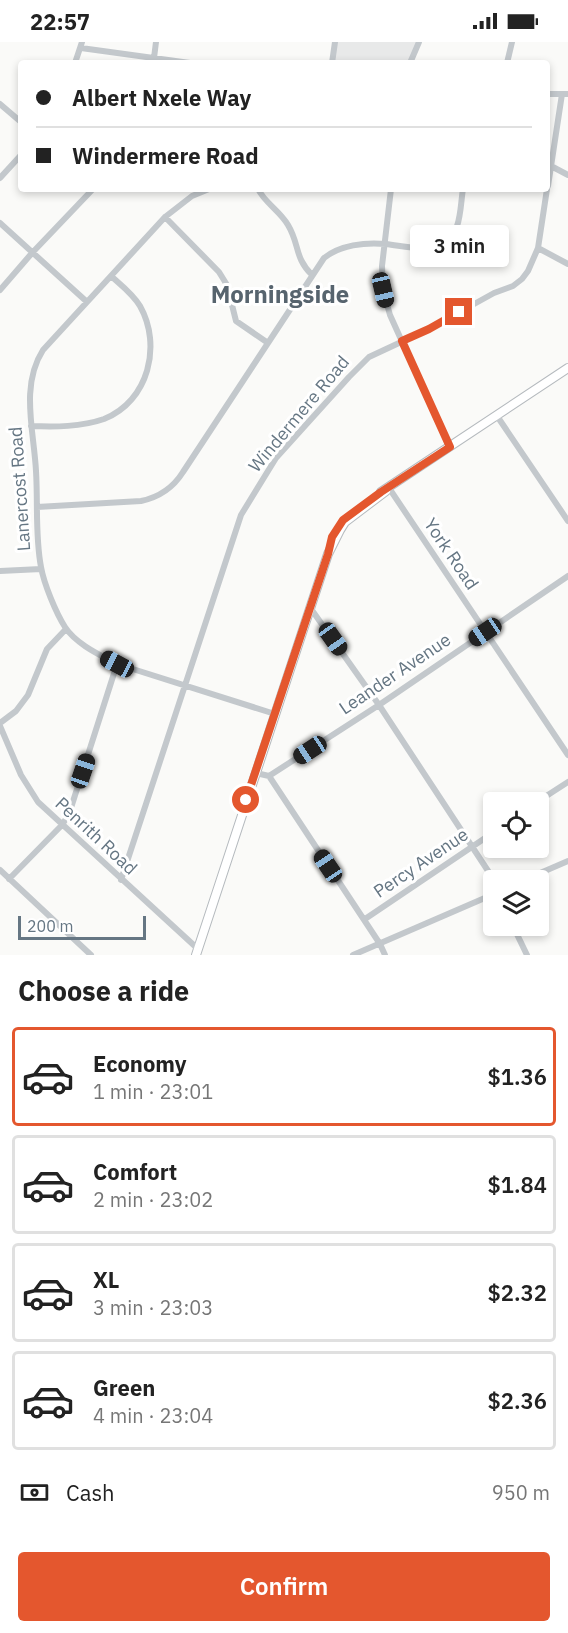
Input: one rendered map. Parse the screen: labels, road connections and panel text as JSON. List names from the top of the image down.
{
  "streets": {
    "street": [
      "Windermere Road",
      "Lanercost Road",
      "York Road",
      "Leander Avenue",
      "Penrith Road",
      "Percy Avenue"
    ]
  },
  "crossings": [
    ["Windermere Road", "Lanercost Road"],
    ["Windermere Road", "Penrith Road"],
    ["York Road", "Leander Avenue"]
  ],
  "districts": ["Morningside"],
  "scale_bar": "200 m",
  "page": {
    "status": "22:57",
    "banner": ["Albert Nxele Way", "Windermere Road"],
    "bubble": "3 min",
    "scale": "200 m",
    "heading": "Choose a ride",
    "list": [
      {
        "name": "Economy",
        "note": "1 min · 23:01",
        "value": "$1.36"
      },
      {
        "name": "Comfort",
        "note": "2 min · 23:02",
        "value": "$1.84"
      },
      {
        "name": "XL",
        "note": "3 min · 23:03",
        "value": "$2.32"
      },
      {
        "name": "Green",
        "note": "4 min · 23:04",
        "value": "$2.36"
      }
    ],
    "pay": ["Cash", "950 m"],
    "buttons": "Confirm"
  }
}
